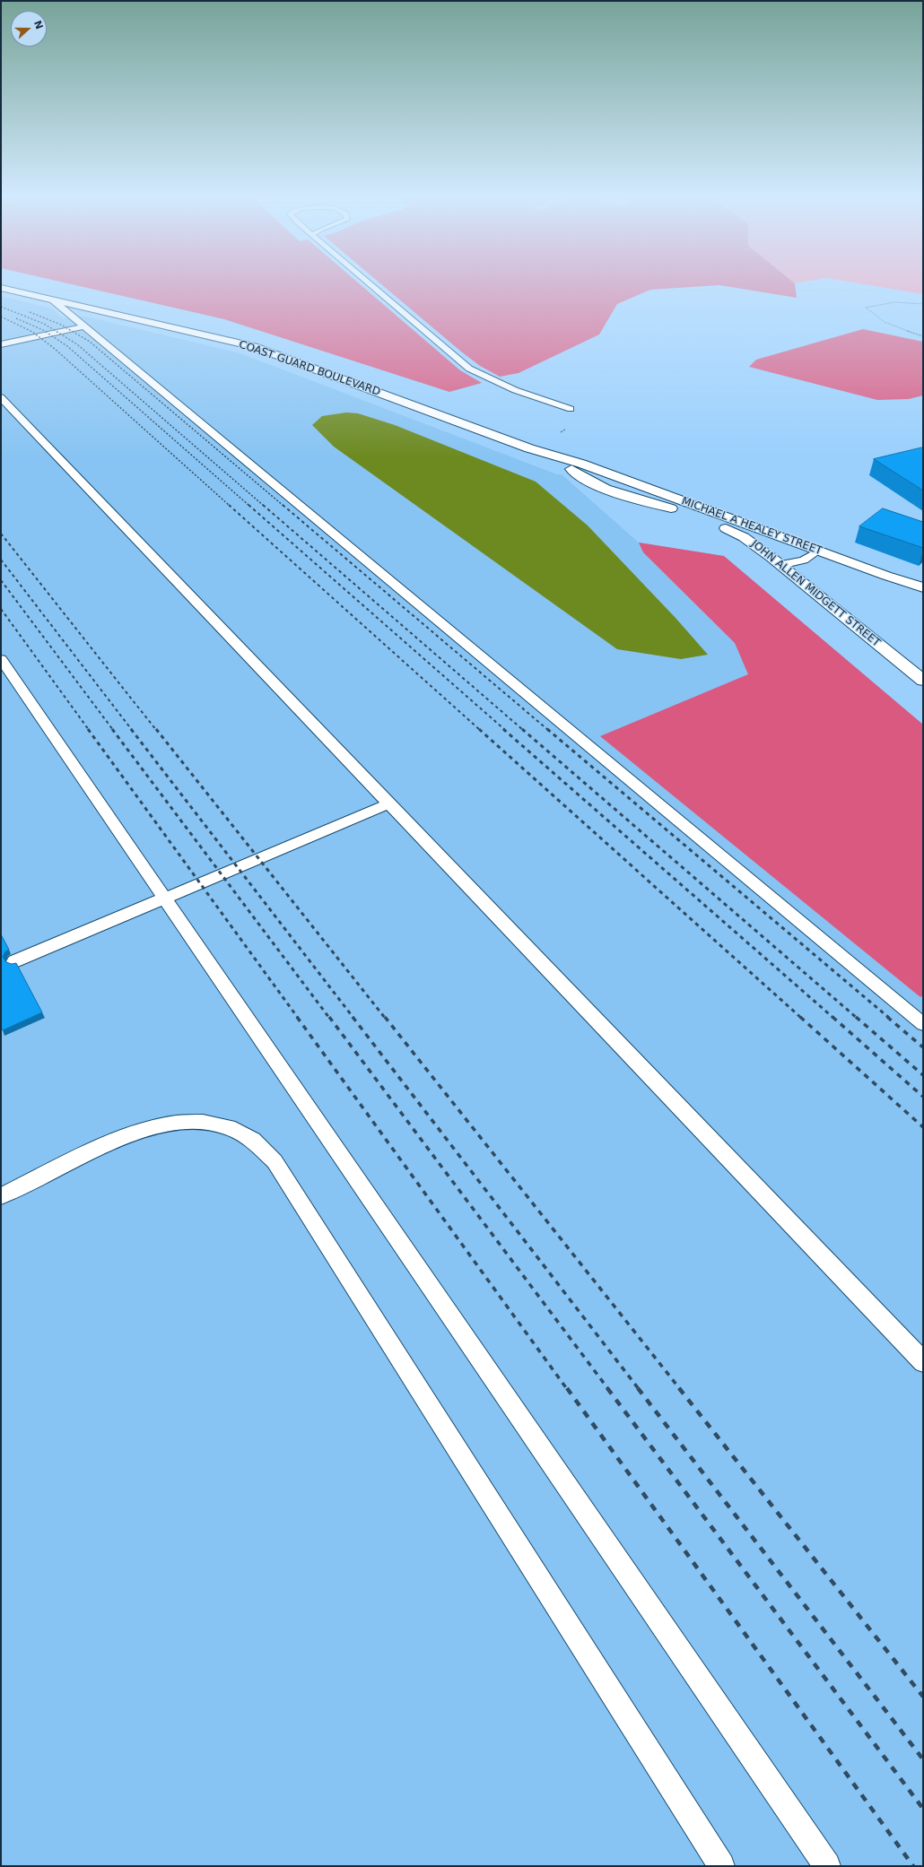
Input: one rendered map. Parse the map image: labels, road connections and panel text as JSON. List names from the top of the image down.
{
  "streets": {
    "street": ["COAST GUARD BOULEVARD", "MICHAEL A HEALEY STREET", "JOHN ALLEN MIDGETT STREET"]
  },
  "crossings": [
    ["COAST GUARD BOULEVARD", "MICHAEL A HEALEY STREET"],
    ["COAST GUARD BOULEVARD", "JOHN ALLEN MIDGETT STREET"],
    ["MICHAEL A HEALEY STREET", "JOHN ALLEN MIDGETT STREET"]
  ],
  "north": "right"
}
